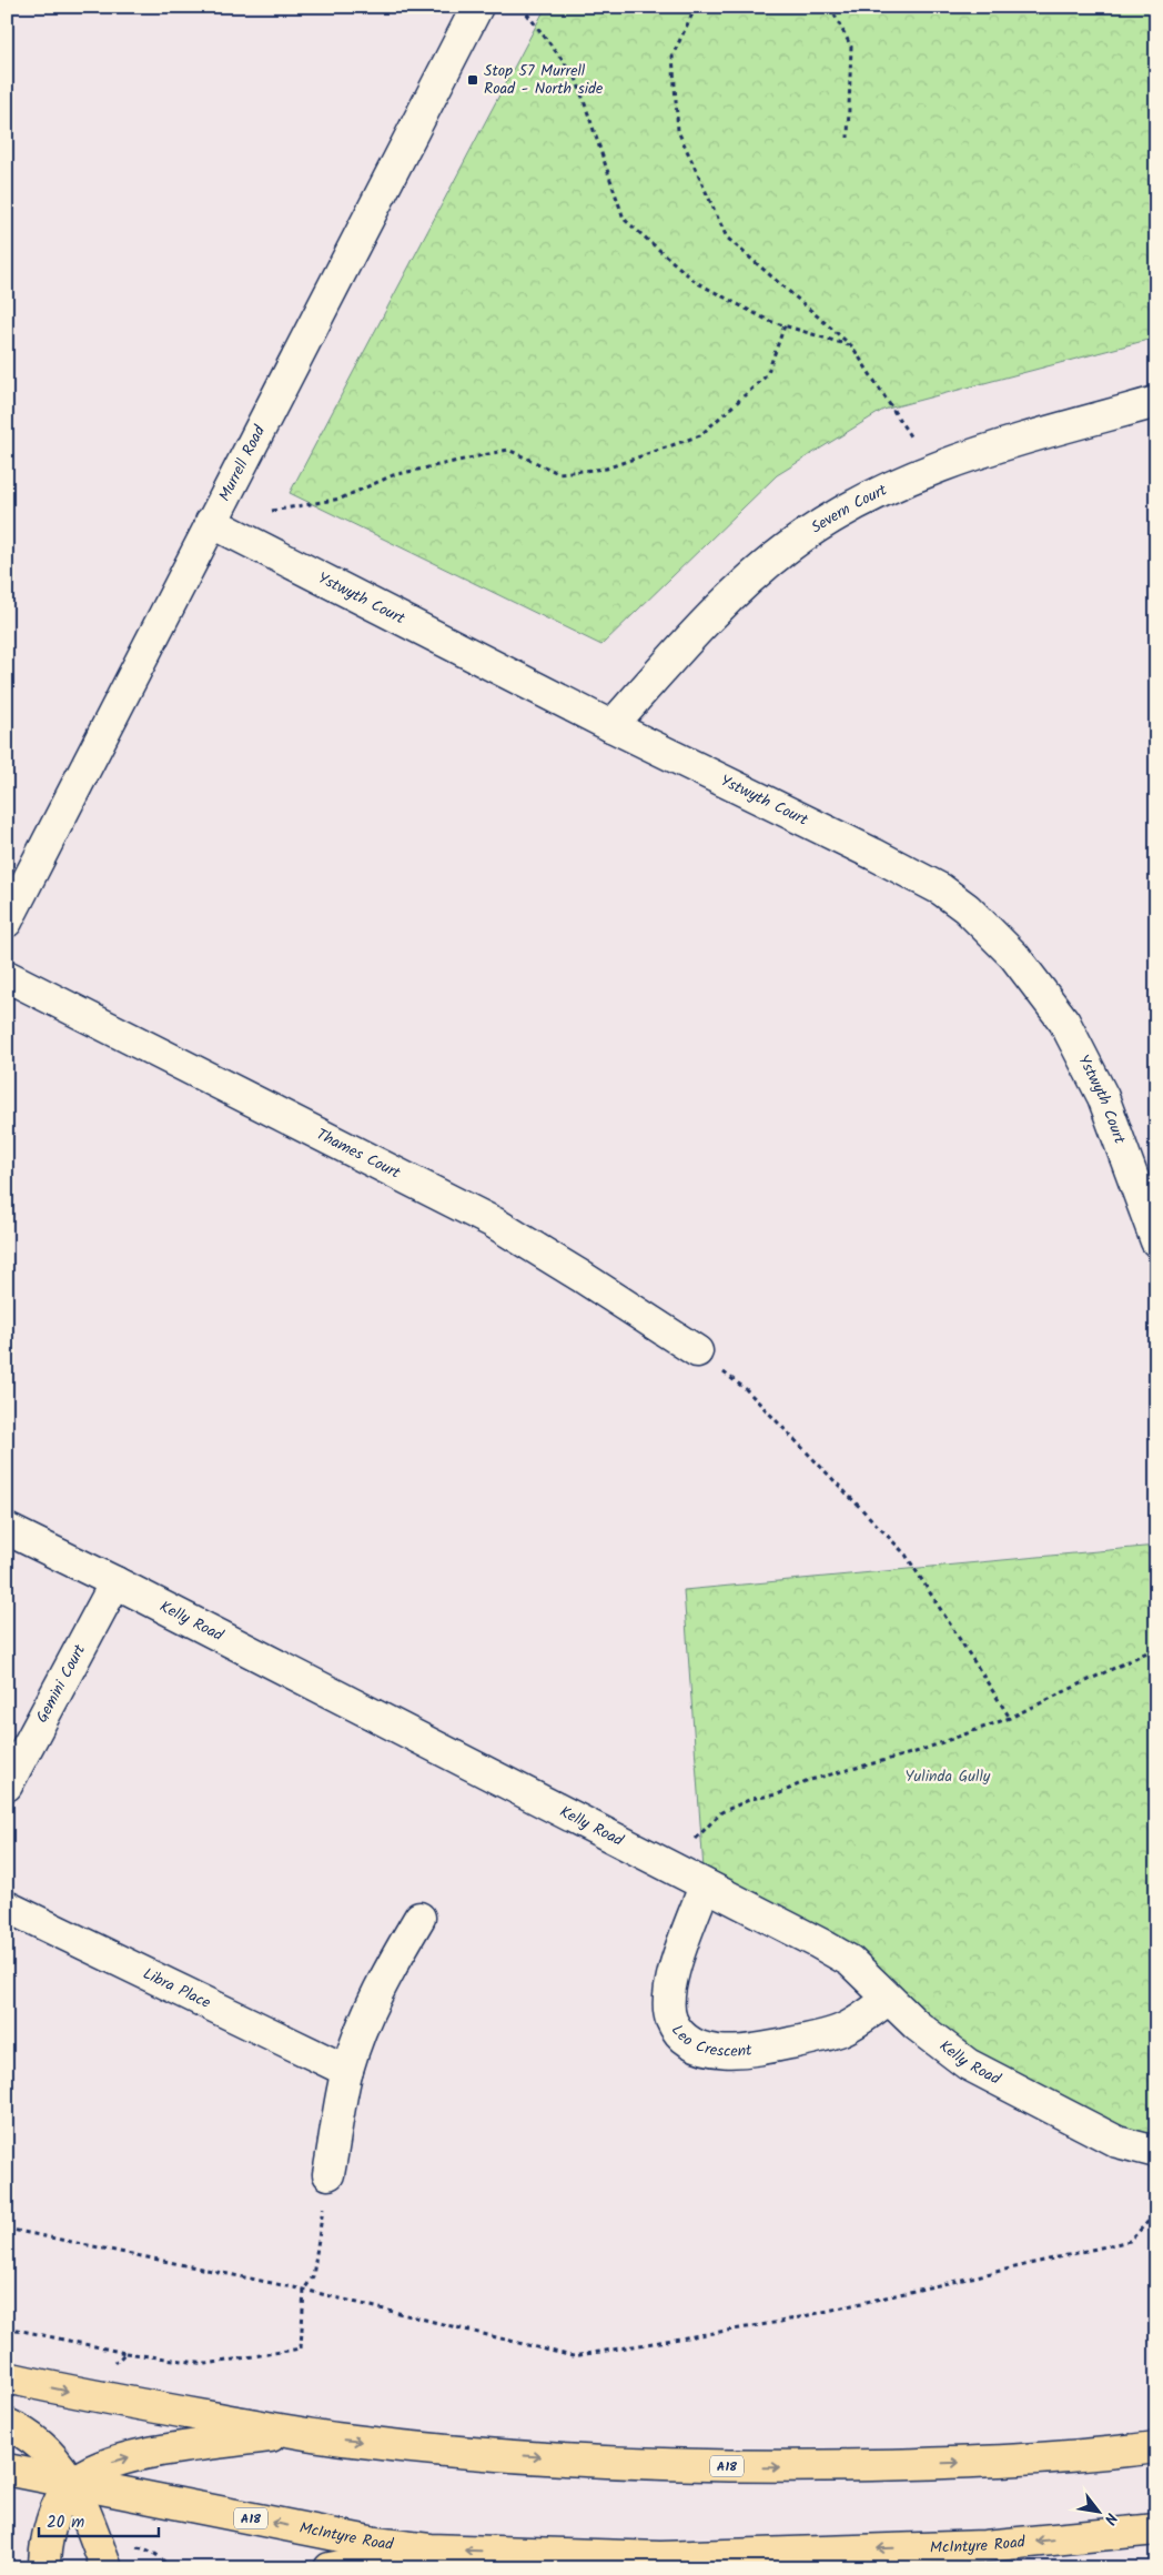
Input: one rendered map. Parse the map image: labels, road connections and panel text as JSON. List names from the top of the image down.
{
  "streets": {
    "main road": ["A18", "McIntyre Road"],
    "street": [
      "Murrell Road",
      "Severn Court",
      "Ystwyth Court",
      "Thames Court",
      "Kelly Road",
      "Gemini Court",
      "Libra Place",
      "Leo Crescent"
    ]
  },
  "crossings": [
    ["Murrell Road", "Ystwyth Court"],
    ["Severn Court", "Ystwyth Court"],
    ["Kelly Road", "Gemini Court"],
    ["Kelly Road", "Leo Crescent"]
  ],
  "parks": ["Yulinda Gully"],
  "places": {
    "transit": ["Stop 57 Murrell Road - North side"]
  },
  "scale_bar": "20 m",
  "north": "bottom right"
}
